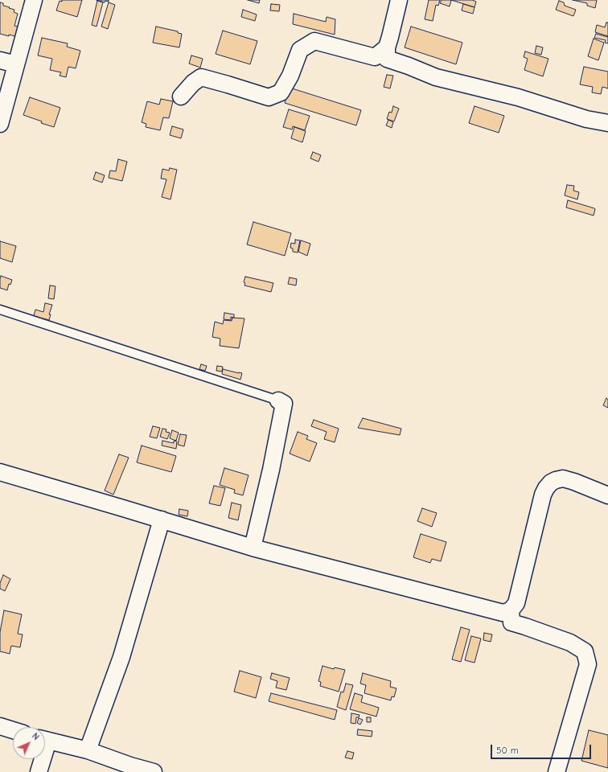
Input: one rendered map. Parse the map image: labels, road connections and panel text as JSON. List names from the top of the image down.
{
  "scale_bar": "50 m",
  "north": "top right"
}
